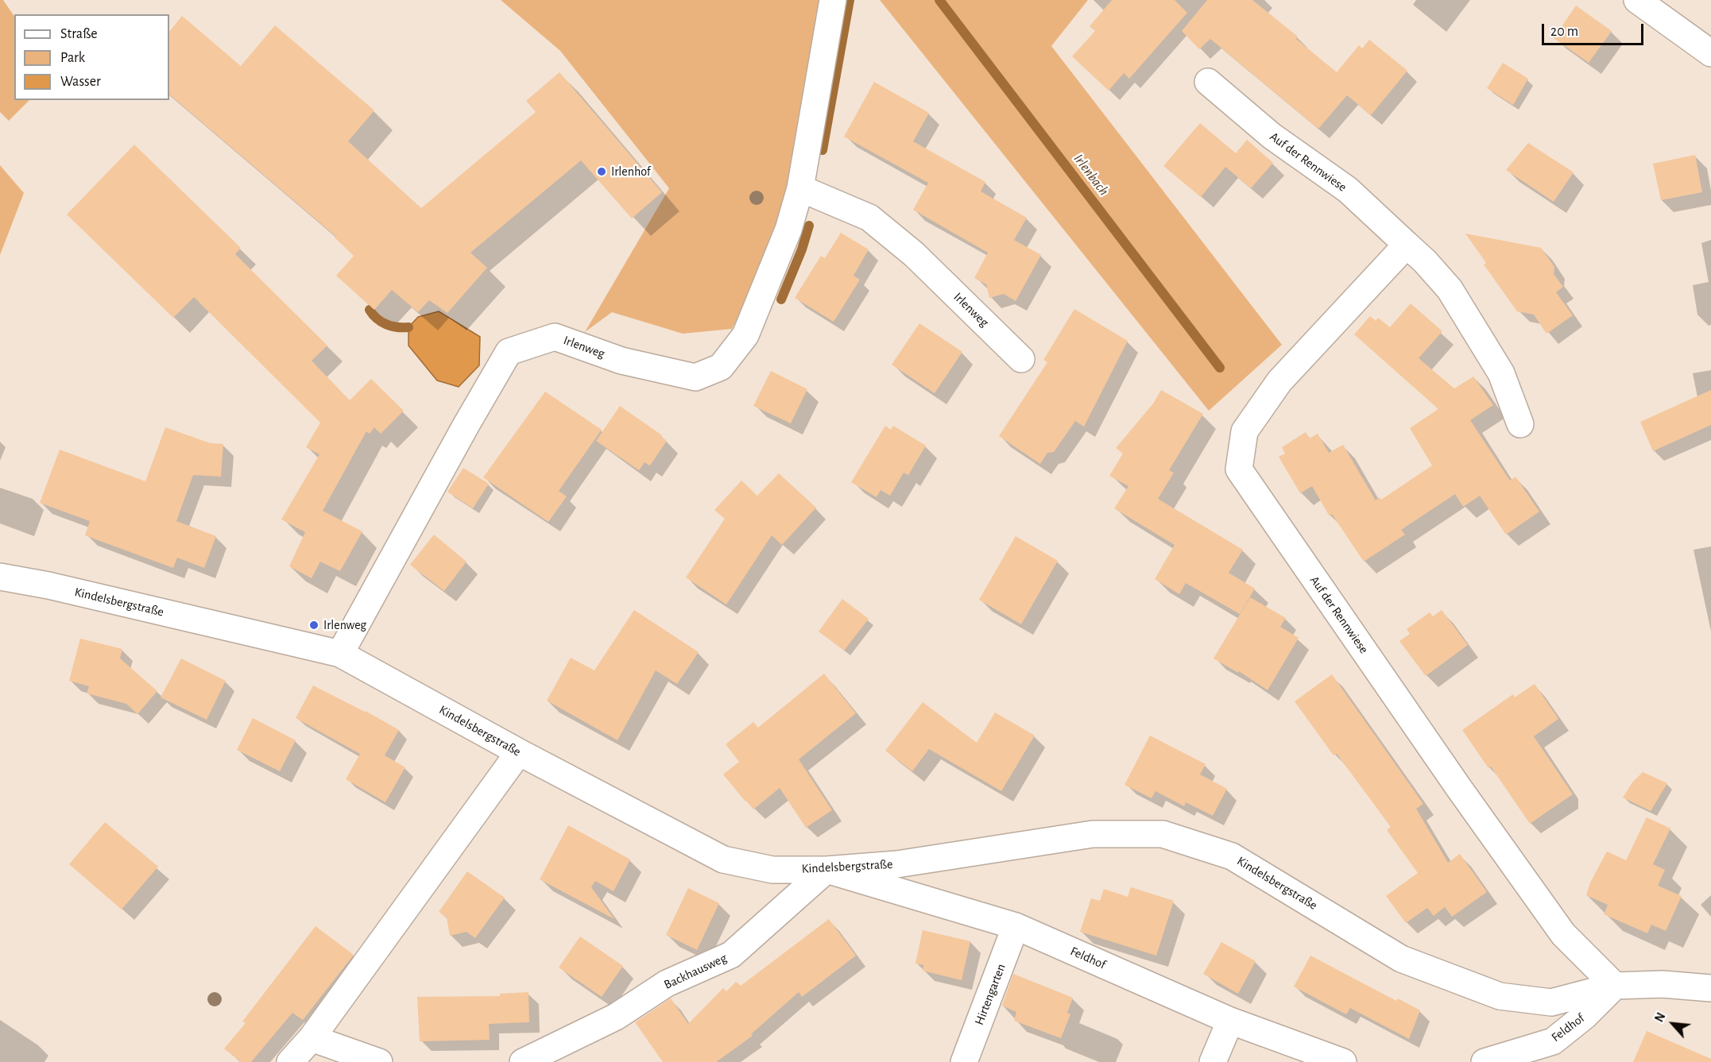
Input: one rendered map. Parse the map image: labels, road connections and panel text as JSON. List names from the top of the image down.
{
  "streets": {
    "street": [
      "Auf der Rennwiese",
      "Irlenweg",
      "Kindelsbergstraße",
      "Feldhof",
      "Backhausweg",
      "Hirtengarten"
    ]
  },
  "crossings": [
    ["Auf der Rennwiese", "Kindelsbergstraße"],
    ["Auf der Rennwiese", "Feldhof"],
    ["Irlenweg", "Kindelsbergstraße"],
    ["Kindelsbergstraße", "Feldhof"],
    ["Kindelsbergstraße", "Backhausweg"],
    ["Feldhof", "Backhausweg"],
    ["Feldhof", "Hirtengarten"]
  ],
  "water": ["Irlenbach"],
  "places": ["Irlenhof", "Irlenweg"],
  "legend": ["Straße", "Park", "Wasser"],
  "scale_bar": "20 m",
  "north": "top left"
}
